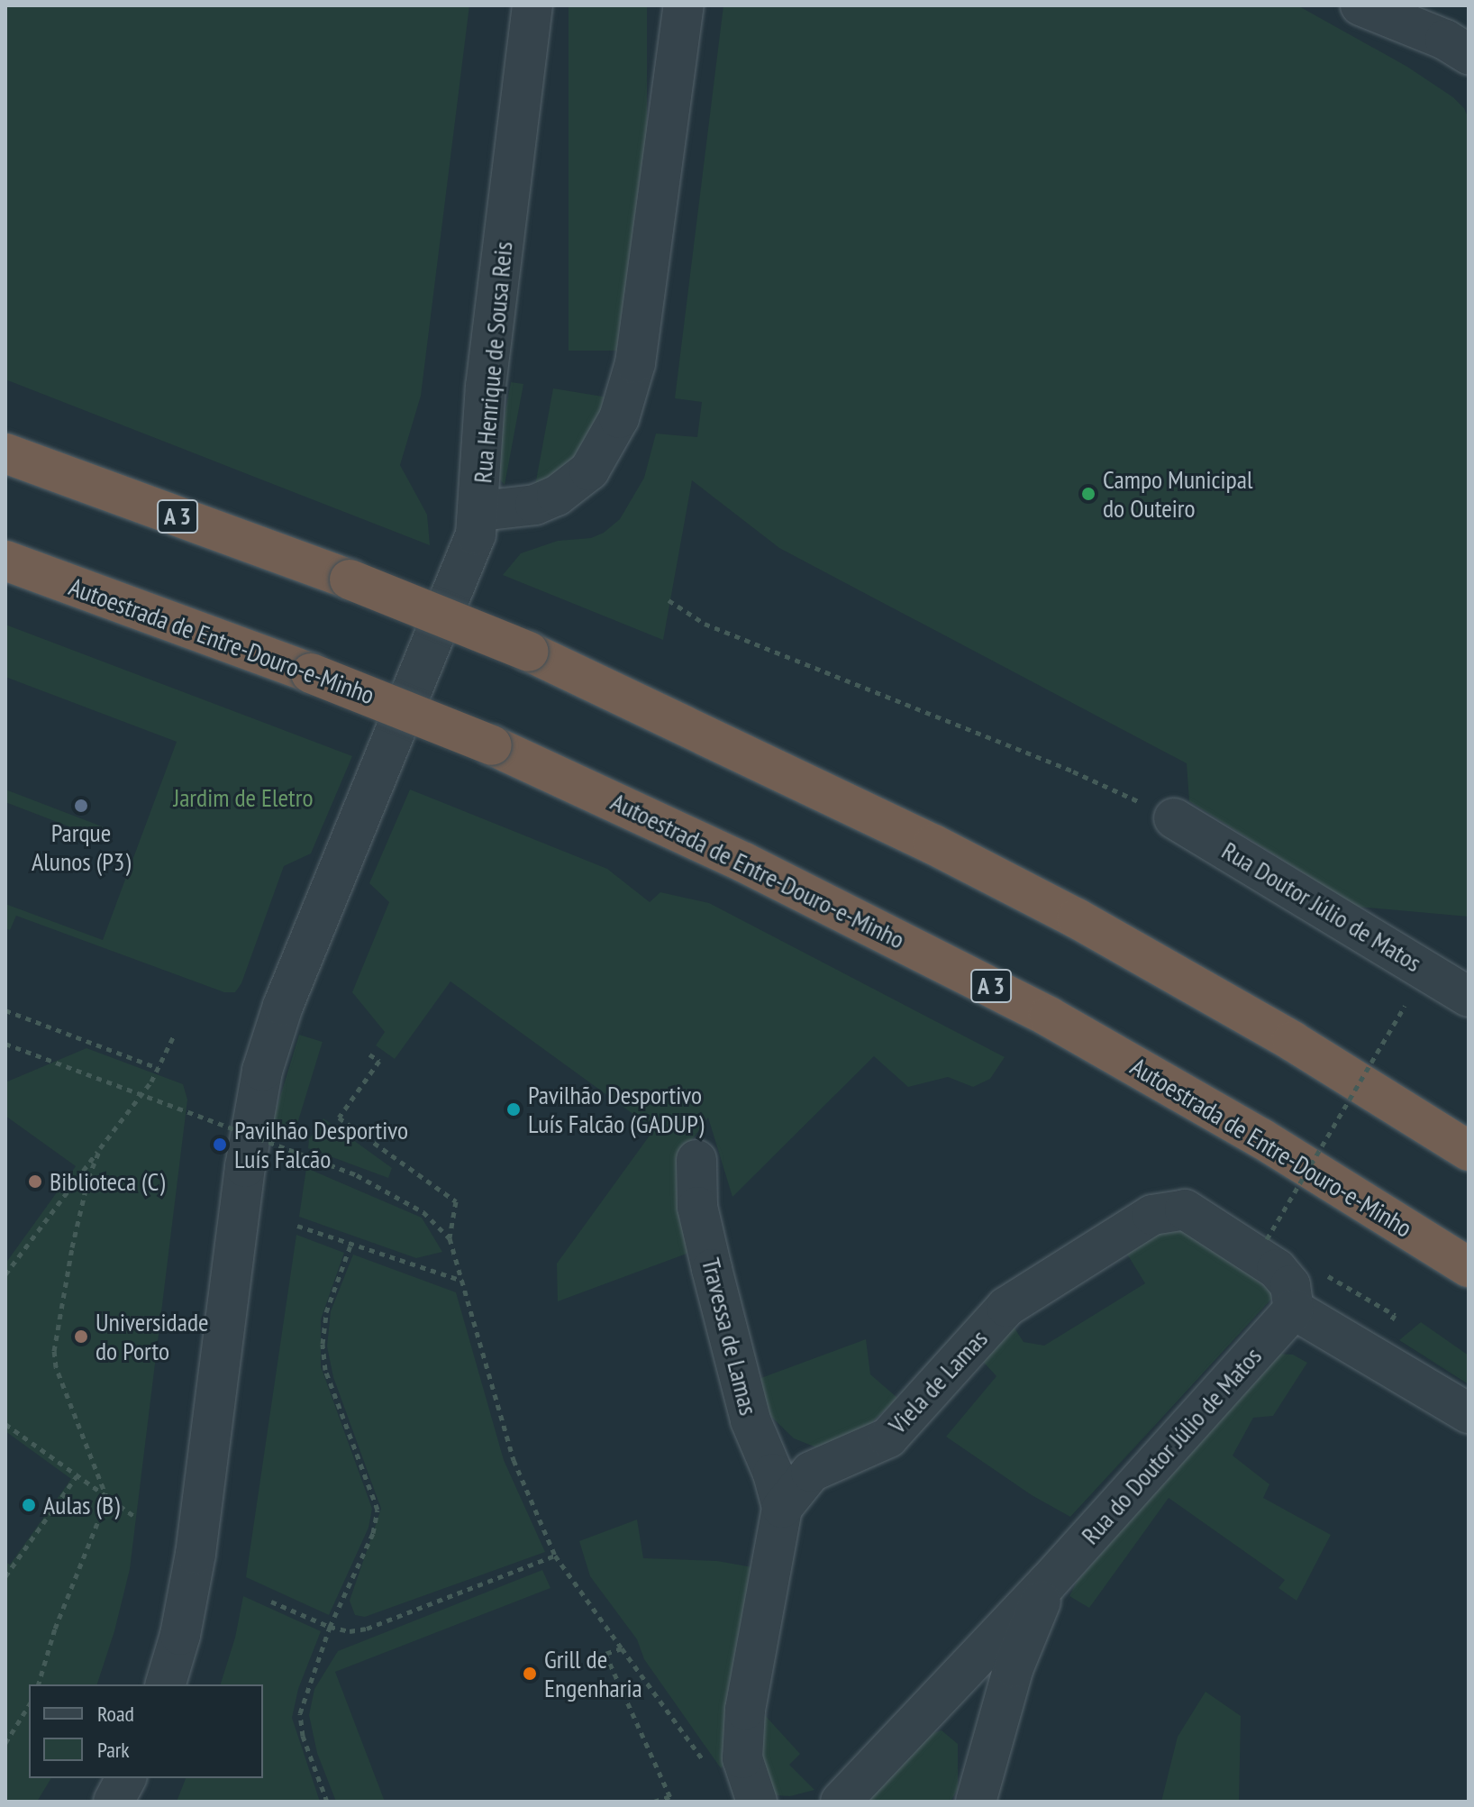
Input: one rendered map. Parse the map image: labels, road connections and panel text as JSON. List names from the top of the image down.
{
  "streets": {
    "highway": ["A 3", "Autoestrada de Entre-Douro-e-Minho"],
    "street": [
      "Rua Henrique de Sousa Reis",
      "Rua Doutor Júlio de Matos",
      "Travessa de Lamas",
      "Viela de Lamas",
      "Rua do Doutor Júlio de Matos"
    ]
  },
  "crossings": [
    ["Travessa de Lamas", "Viela de Lamas"],
    ["Viela de Lamas", "Rua do Doutor Júlio de Matos"]
  ],
  "parks": ["Jardim de Eletro"],
  "places": [
    "Campo Municipal do Outeiro",
    "Parque Alunos (P3)",
    "Pavilhão Desportivo Luís Falcão (GADUP)",
    "Pavilhão Desportivo Luís Falcão",
    "Biblioteca (C)",
    "Universidade do Porto",
    "Aulas (B)",
    "Grill de Engenharia"
  ],
  "legend": ["Road", "Park"]
}
